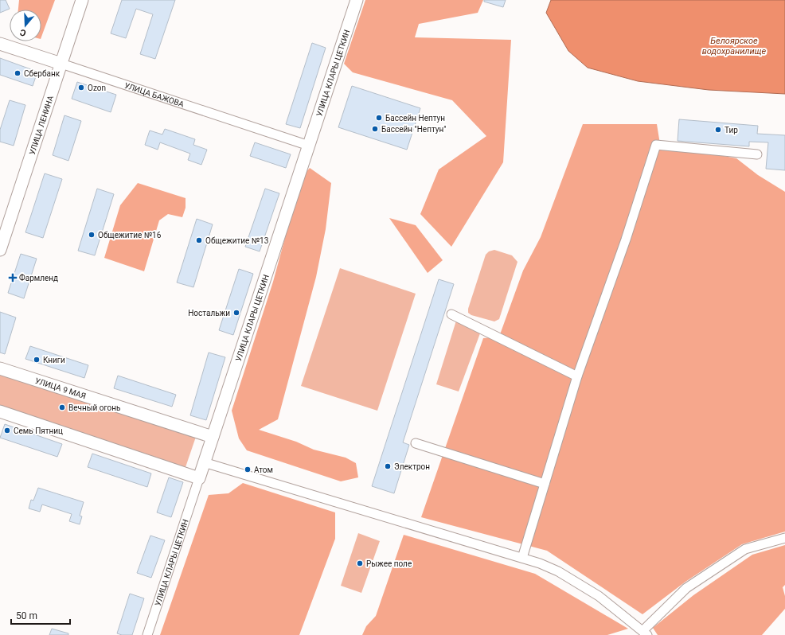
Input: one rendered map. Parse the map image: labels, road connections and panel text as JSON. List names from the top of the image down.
{
  "streets": {
    "street": [
      "УЛИЦА КЛАРЫ ЦЕТКИН",
      "УЛИЦА БАЖОВА",
      "УЛИЦА ЛЕНИНА",
      "УЛИЦА 9 МАЯ"
    ]
  },
  "crossings": [
    ["УЛИЦА КЛАРЫ ЦЕТКИН", "УЛИЦА БАЖОВА"],
    ["УЛИЦА КЛАРЫ ЦЕТКИН", "УЛИЦА 9 МАЯ"],
    ["УЛИЦА БАЖОВА", "УЛИЦА ЛЕНИНА"]
  ],
  "water": ["Белоярское водохранилище"],
  "places": {
    "other": [
      "Сбербанк",
      "Ozon",
      "Бассейн Нептун",
      "Бассейн \"Нептун\"",
      "Тир",
      "Общежитие №16",
      "Общежитие №13",
      "Ностальжи",
      "Книги",
      "Вечный огонь",
      "Семь Пятниц",
      "Электрон",
      "Атом",
      "Рыжее поле"
    ],
    "health": ["Фармленд"]
  },
  "scale_bar": "50 m",
  "north": "bottom"
}
